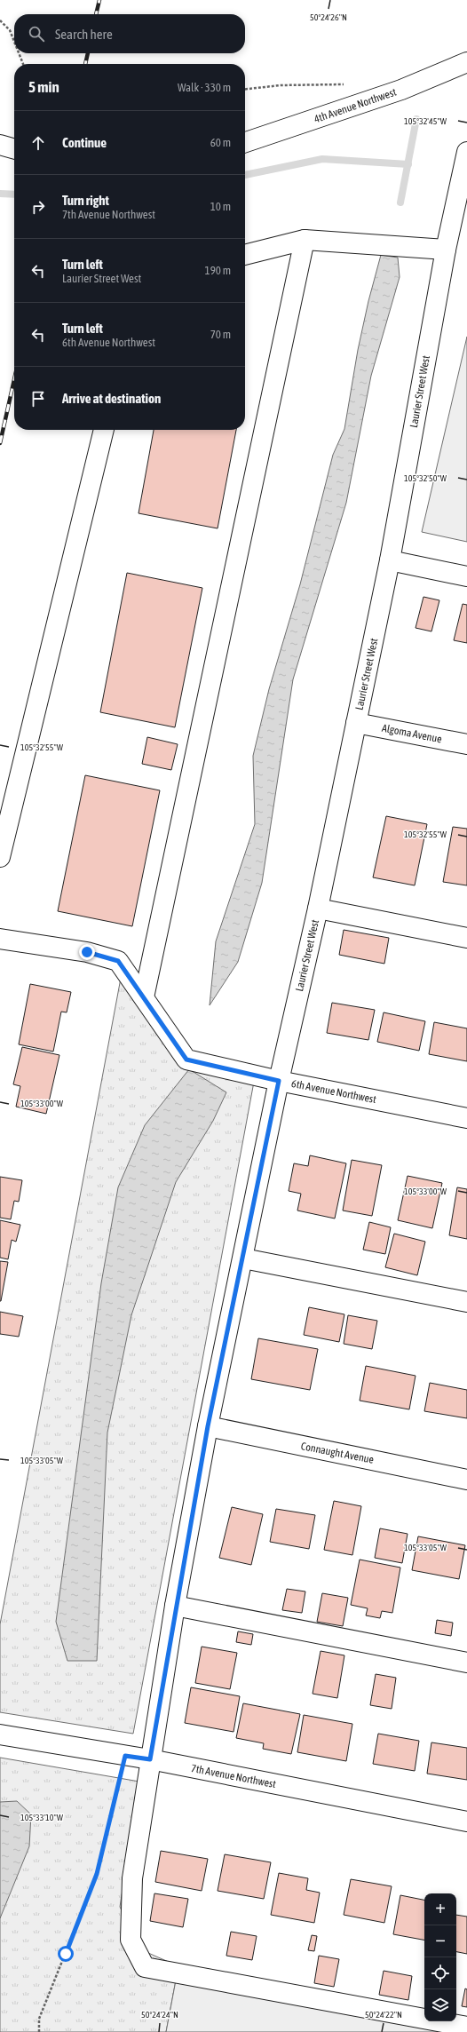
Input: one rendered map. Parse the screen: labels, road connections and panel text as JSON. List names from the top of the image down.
{
  "streets": {
    "street": [
      "4th Avenue Northwest",
      "Laurier Street West",
      "Algoma Avenue",
      "6th Avenue Northwest",
      "Connaught Avenue",
      "7th Avenue Northwest"
    ]
  },
  "crossings": [
    ["Laurier Street West", "Algoma Avenue"],
    ["Laurier Street West", "6th Avenue Northwest"],
    ["Laurier Street West", "Connaught Avenue"],
    ["Laurier Street West", "7th Avenue Northwest"]
  ],
  "page": {
    "search": "Search here",
    "heading": ["5 min", "Walk · 330 m"],
    "list": [
      ["Continue", "60 m"],
      ["Turn right", "7th Avenue Northwest", "10 m"],
      ["Turn left", "Laurier Street West", "190 m"],
      ["Turn left", "6th Avenue Northwest", "70 m"],
      "Arrive at destination"
    ],
    "map_buttons": ["+", "−"]
  },
  "coordinates": [
    "50°24'26\"N",
    "105°32'45\"W",
    "105°32'50\"W",
    "105°32'55\"W",
    "105°33'00\"W",
    "105°33'05\"W",
    "105°33'10\"W",
    "50°24'24\"N",
    "50°24'22\"N"
  ]
}
